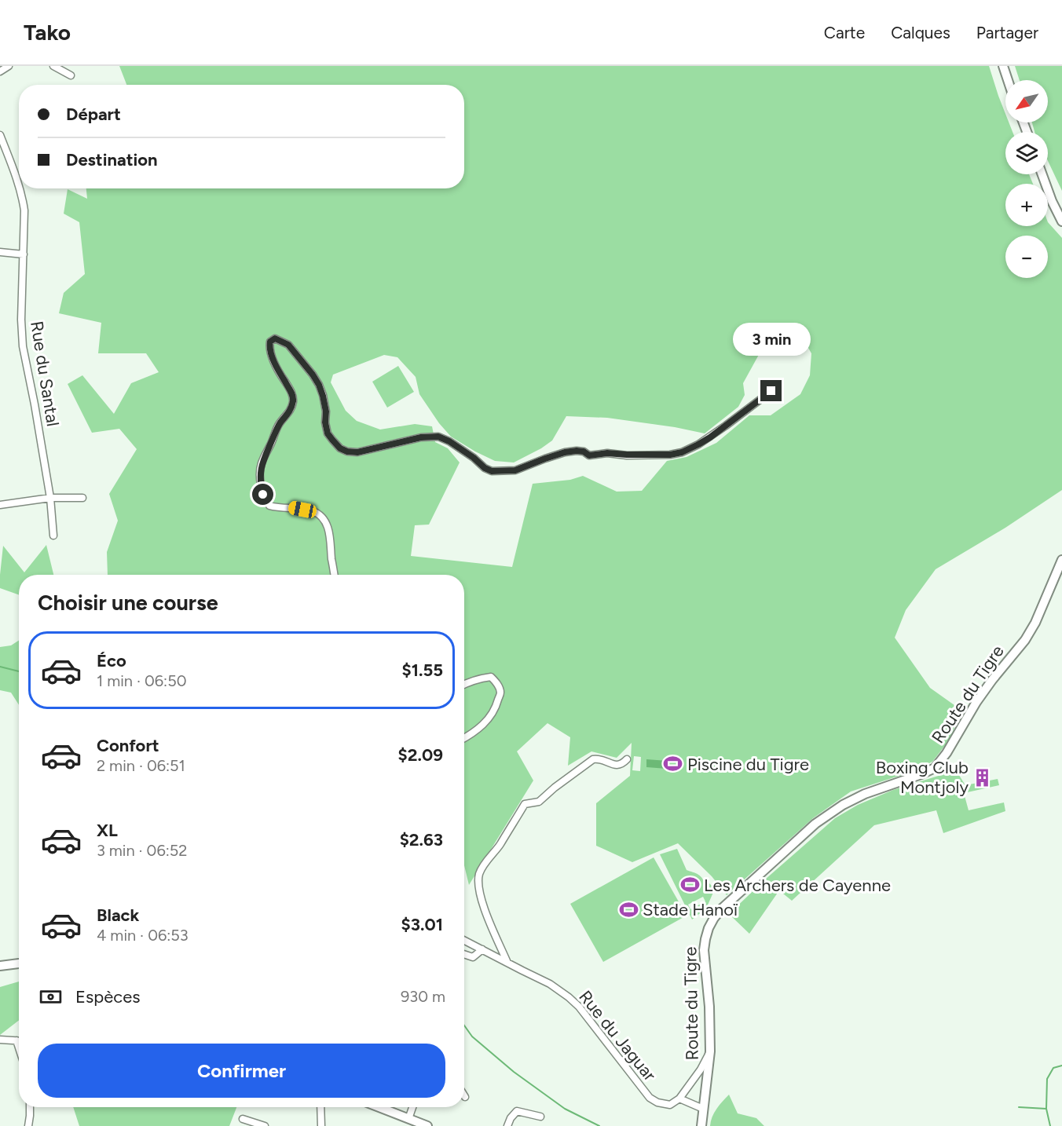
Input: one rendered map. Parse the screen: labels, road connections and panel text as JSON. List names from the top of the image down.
{
  "streets": {
    "main road": ["Route du Tigre"],
    "street": ["Rue du Santal", "Rue du Jaguar"]
  },
  "places": {
    "sports": ["Piscine du Tigre", "Les Archers de Cayenne", "Stade Hanoï"],
    "building": ["Boxing Club Montjoly"]
  },
  "north": "bottom left",
  "page": {
    "header": "Tako",
    "nav": ["Carte", "Calques", "Partager"],
    "map_buttons": ["+", "−"],
    "banner": ["Départ", "Destination"],
    "bubble": "3 min",
    "heading": "Choisir une course",
    "list": [
      {
        "name": "Éco",
        "note": "1 min · 06:50",
        "value": "$1.55"
      },
      {
        "name": "Confort",
        "note": "2 min · 06:51",
        "value": "$2.09"
      },
      {
        "name": "XL",
        "note": "3 min · 06:52",
        "value": "$2.63"
      },
      {
        "name": "Black",
        "note": "4 min · 06:53",
        "value": "$3.01"
      }
    ],
    "pay": ["Espèces", "930 m"],
    "buttons": "Confirmer"
  }
}
